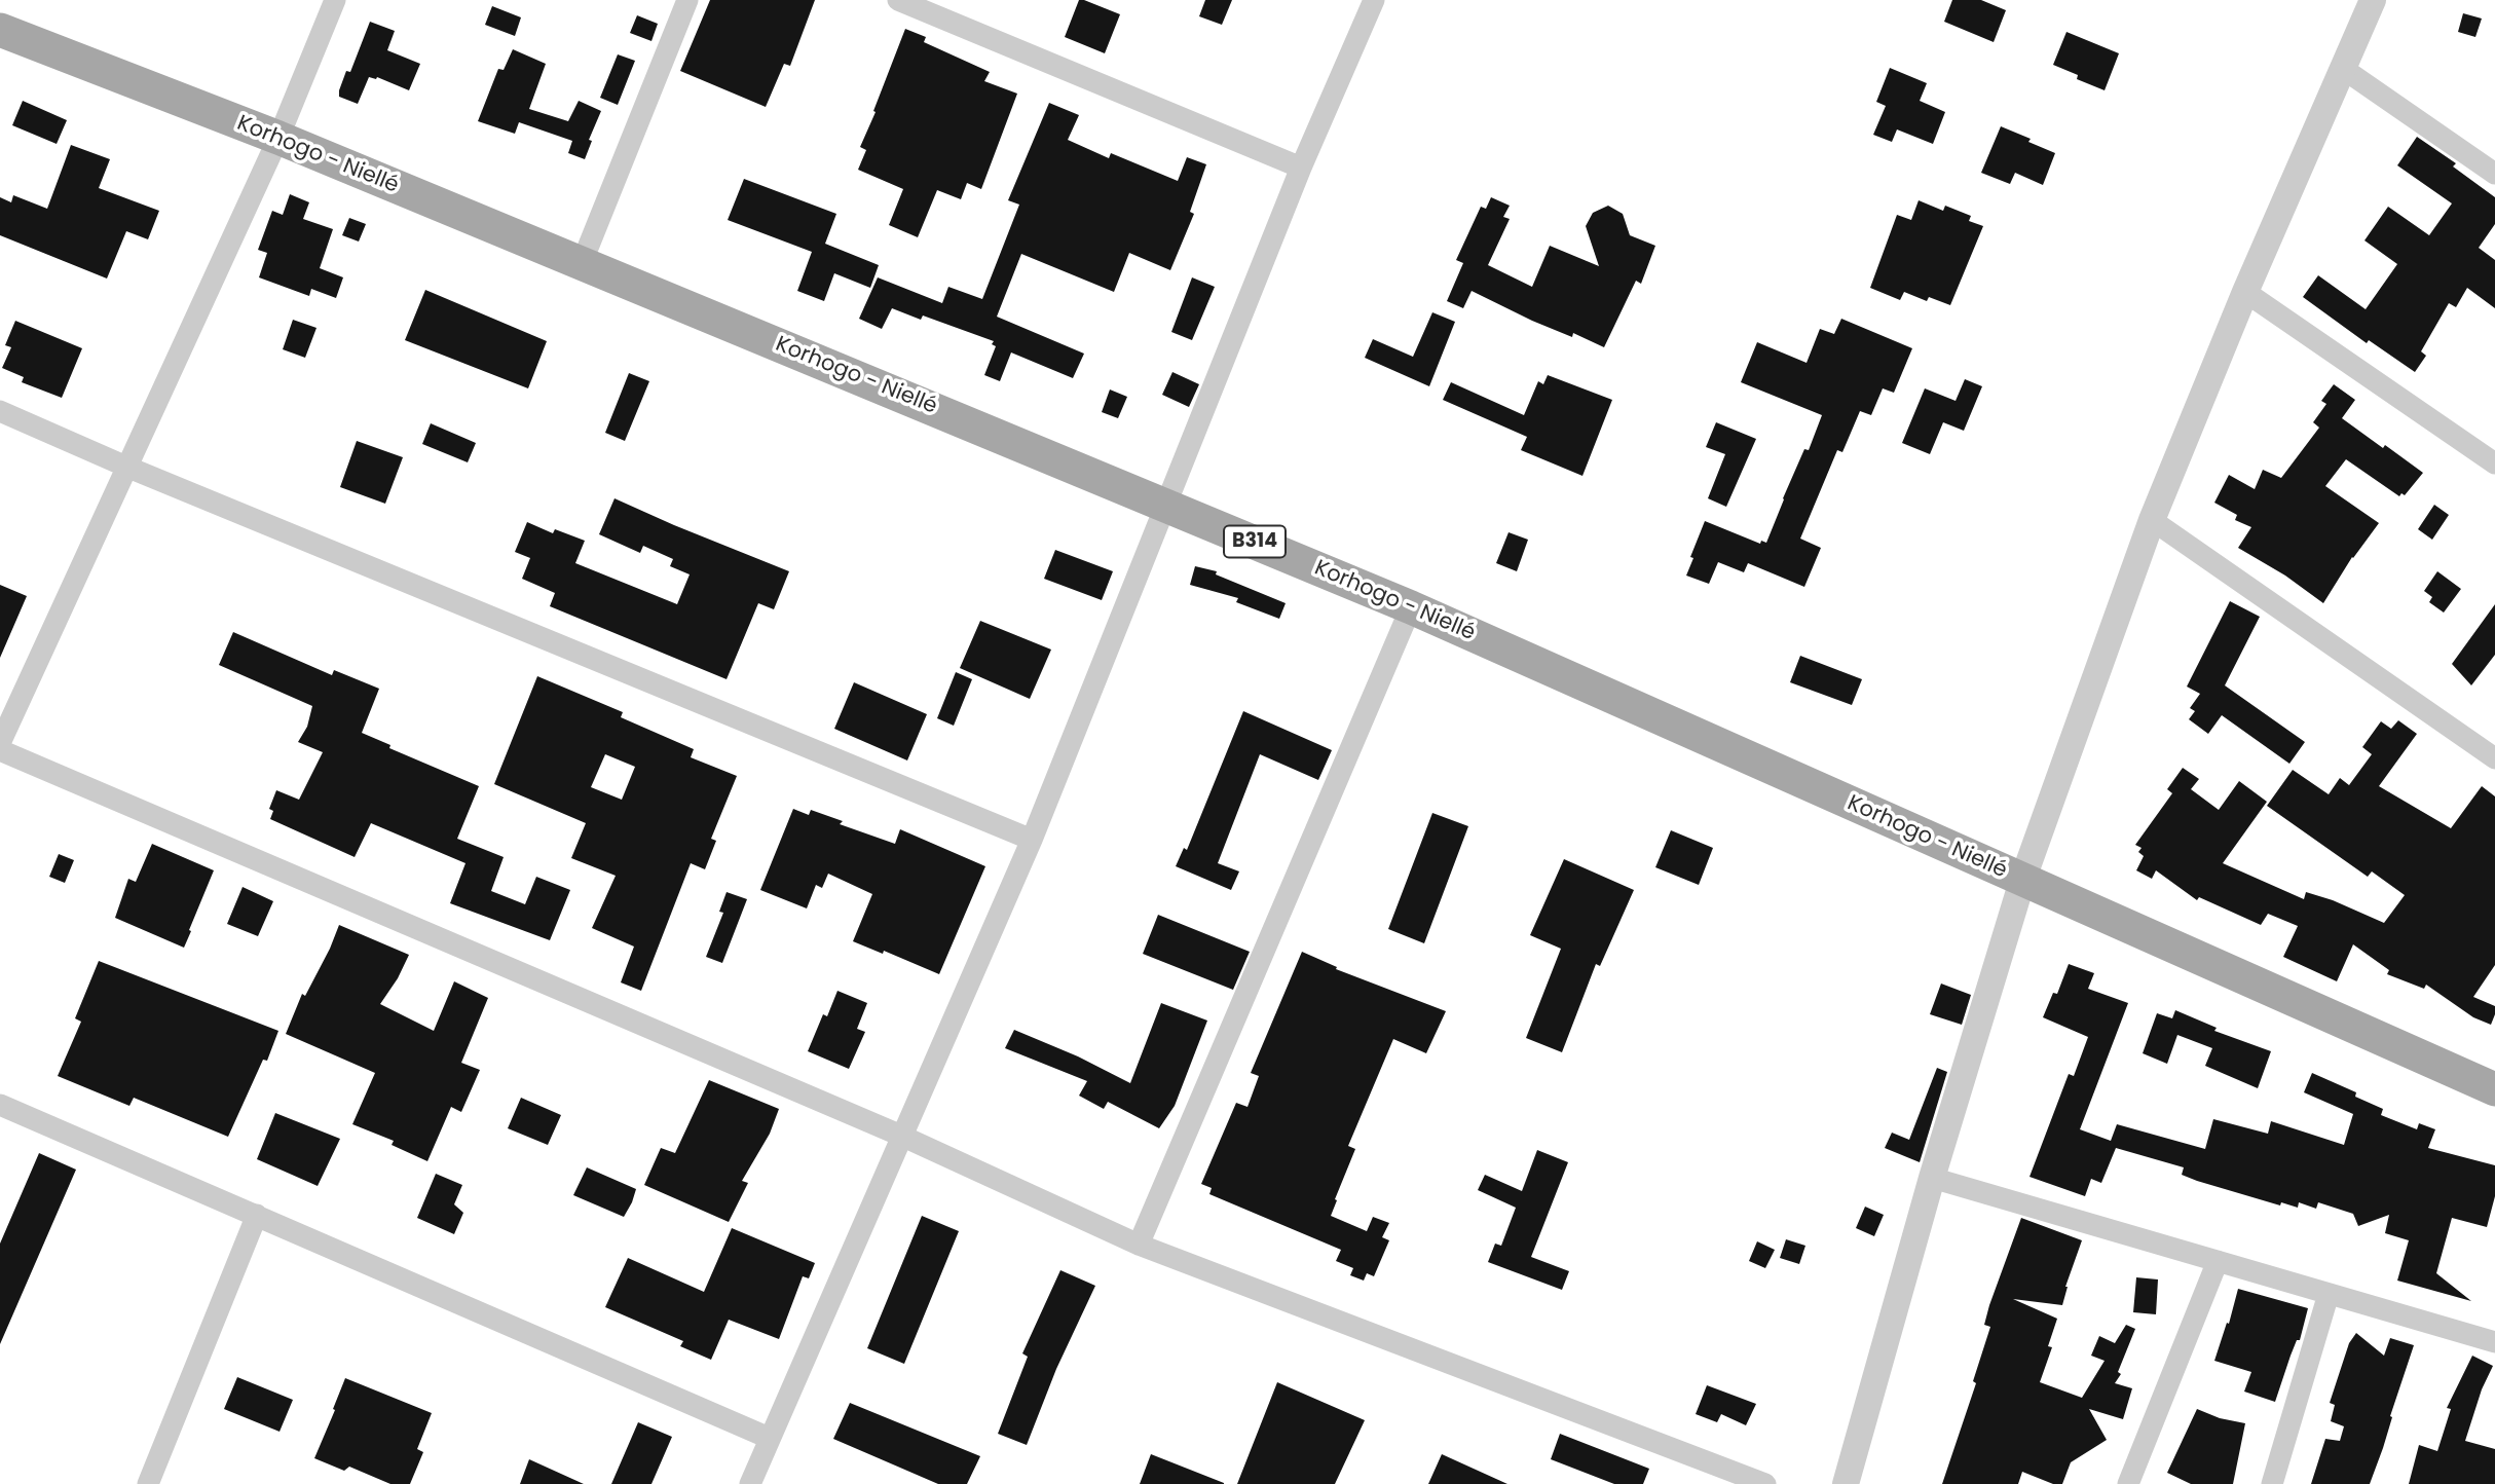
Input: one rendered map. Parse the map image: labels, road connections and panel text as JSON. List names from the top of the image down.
{
  "streets": {
    "main road": ["Korhogo - Niellé", "B314"]
  }
}
